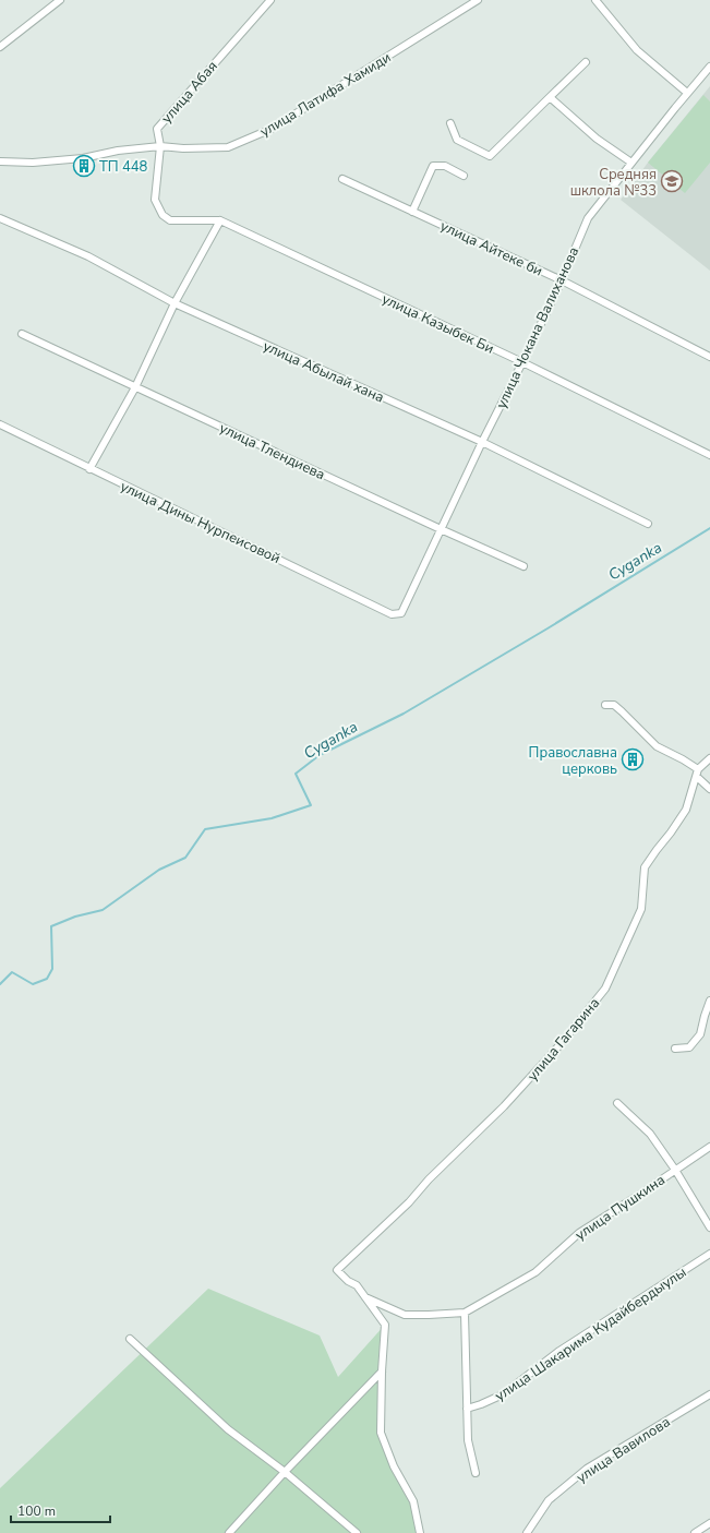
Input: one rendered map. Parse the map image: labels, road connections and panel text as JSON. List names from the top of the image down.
{
  "streets": {
    "street": [
      "улица Абая",
      "улица Латифа Хамиди",
      "улица Айтеке би",
      "улица Казыбек Би",
      "улица Чокана Валиханова",
      "улица Абылай хана",
      "улица Тлендиева",
      "улица Дины Нурпеисовой",
      "улица Гагарина",
      "улица Пушкина",
      "улица Шакарима Кудайбердыулы",
      "улица Вавилова"
    ]
  },
  "crossings": [
    ["улица Абая", "улица Латифа Хамиди"],
    ["улица Абая", "улица Казыбек Би"],
    ["улица Латифа Хамиди", "улица Казыбек Би"],
    ["улица Айтеке би", "улица Чокана Валиханова"],
    ["улица Казыбек Би", "улица Чокана Валиханова"],
    ["улица Чокана Валиханова", "улица Абылай хана"],
    ["улица Чокана Валиханова", "улица Тлендиева"],
    ["улица Чокана Валиханова", "улица Дины Нурпеисовой"],
    ["улица Гагарина", "улица Пушкина"]
  ],
  "water": ["Cyganka"],
  "places": {
    "building": ["ТП 448", "Православна церковь"],
    "school or university": ["Средняя шклола №33"]
  },
  "scale_bar": "100 m"
}
